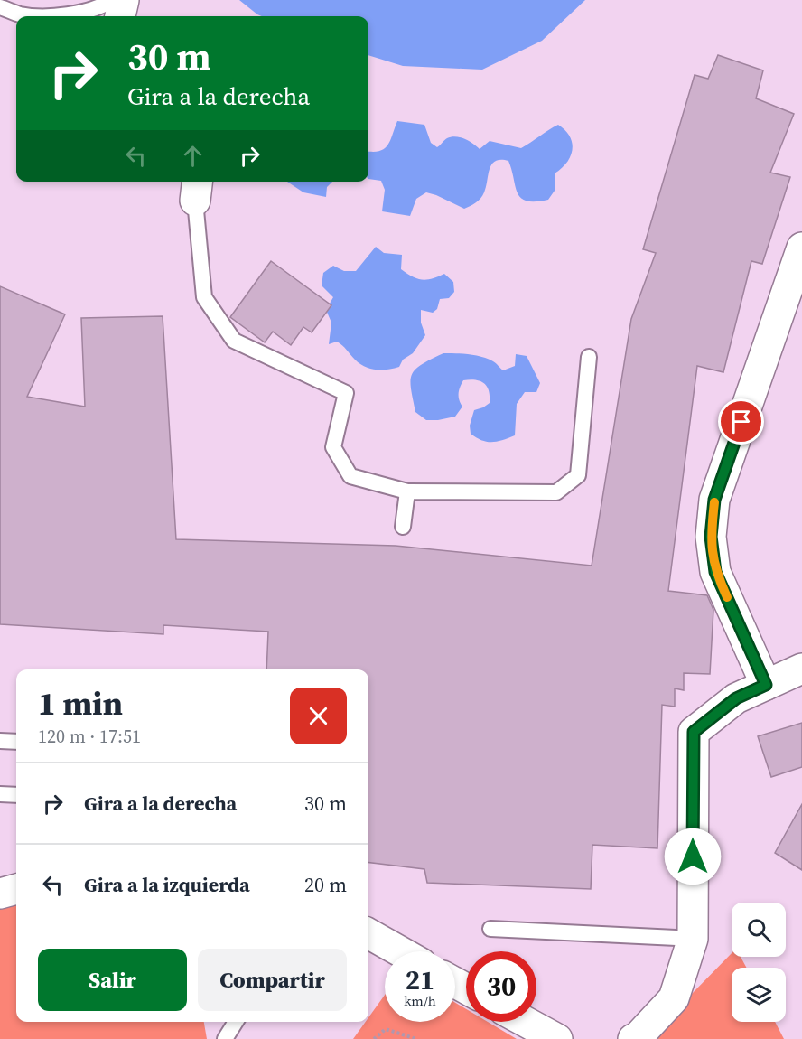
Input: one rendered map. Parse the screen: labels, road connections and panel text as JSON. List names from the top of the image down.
{
  "page": {
    "turn": ["30 m", "Gira a la derecha"],
    "heading": ["1 min", "120 m · 17:51"],
    "list": [
      {
        "name": "Gira a la derecha",
        "value": "30 m"
      },
      {
        "name": "Gira a la izquierda",
        "value": "20 m"
      }
    ],
    "buttons": ["Salir", "Compartir"],
    "speed": "21 km/h",
    "limit": "30"
  }
}
